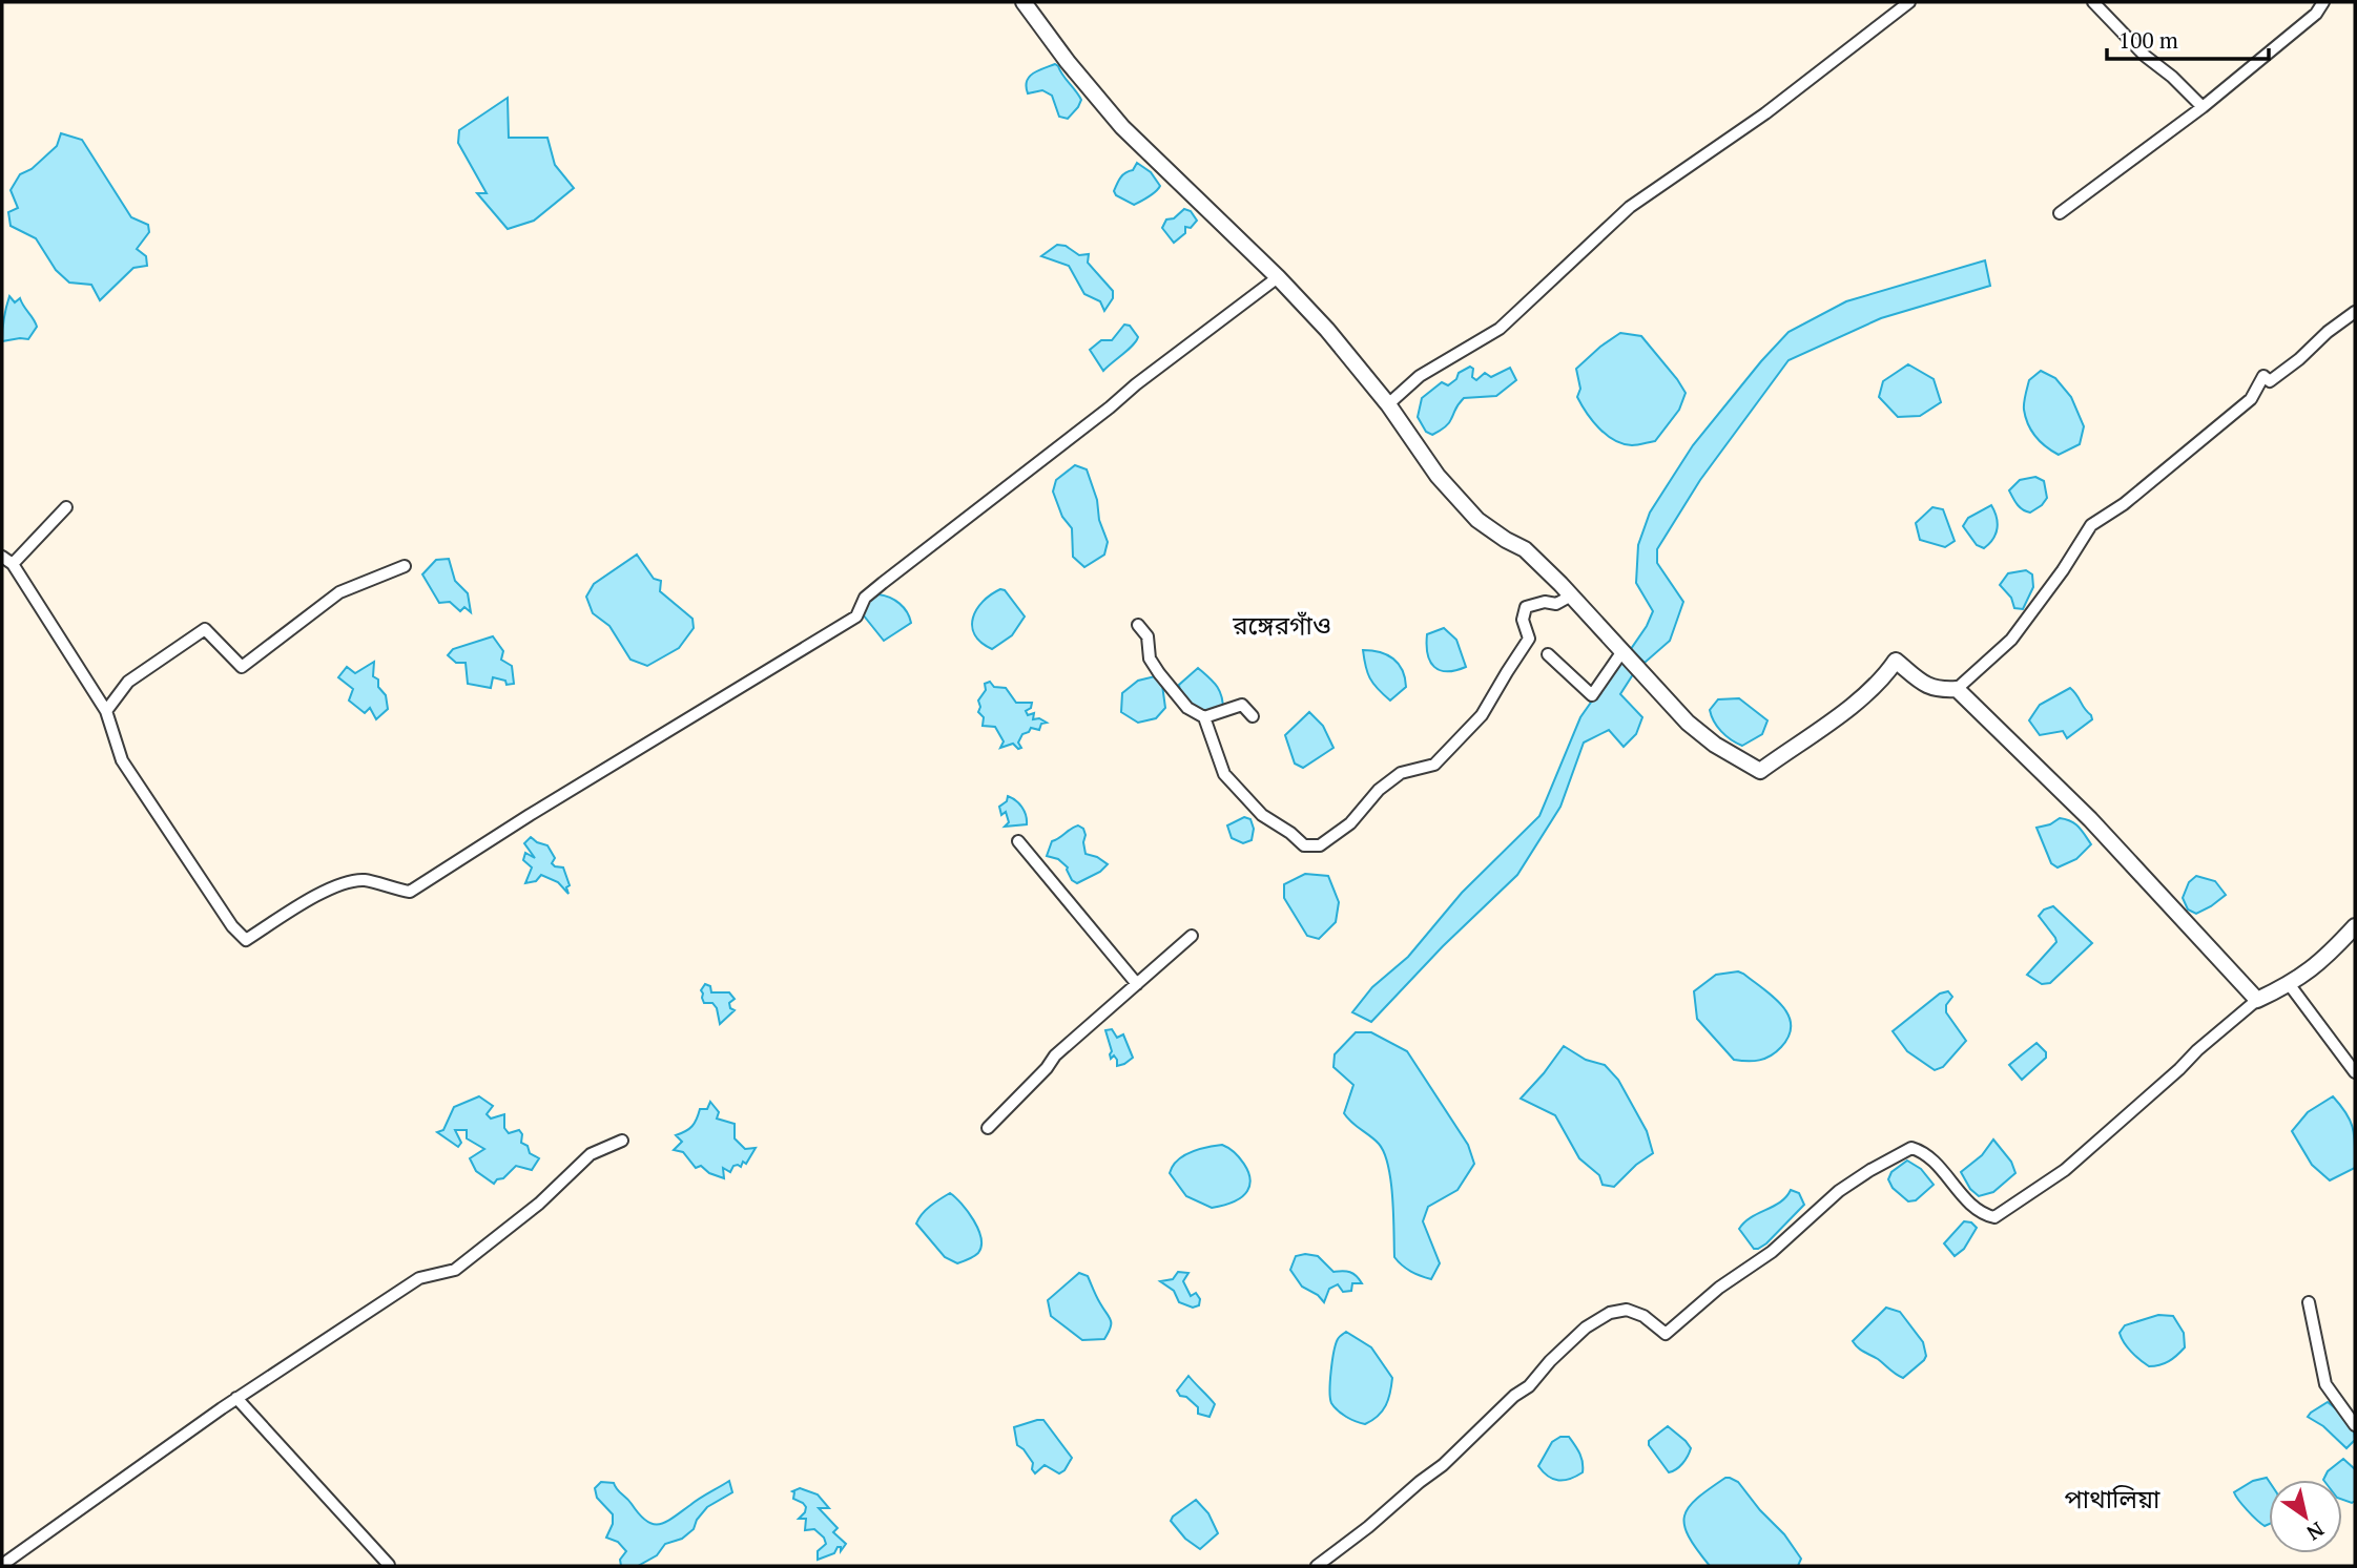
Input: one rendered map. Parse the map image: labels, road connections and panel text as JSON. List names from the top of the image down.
{
  "districts": ["রঙ্গেরগাঁও", "পাথালিয়া"],
  "scale_bar": "100 m",
  "north": "bottom right"
}
